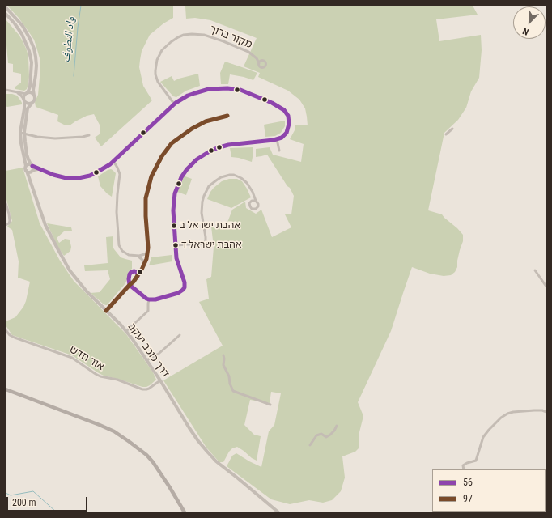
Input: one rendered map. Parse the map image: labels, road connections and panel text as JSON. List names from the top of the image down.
{
  "streets": {
    "street": ["מקור ברוך", "דרך כוכב יעקב", "אור חדש"]
  },
  "crossings": [
    ["דרך כוכב יעקב", "אור חדש"]
  ],
  "water": ["واد النطوف"],
  "places": ["אהבת ישראל ב", "אהבת ישראל ד"],
  "lines": ["transit line 56", "transit line 97"],
  "legend": ["56", "97"],
  "scale_bar": "200 m",
  "north": "bottom left"
}
